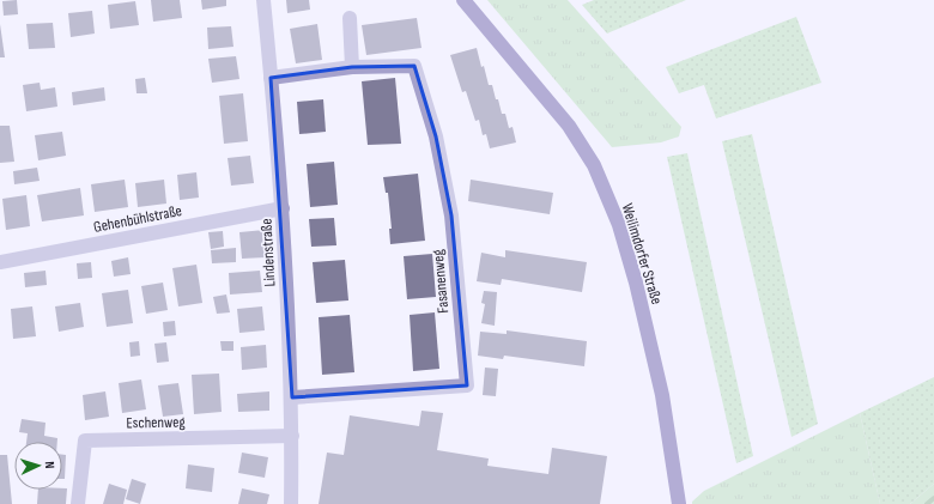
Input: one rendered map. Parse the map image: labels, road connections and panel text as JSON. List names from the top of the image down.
{
  "streets": {
    "main road": ["Weilimdorfer Straße"],
    "street": [
      "Gehenbühlstraße",
      "Lindenstraße",
      "Fasanenweg",
      "Eschenweg"
    ]
  },
  "crossings": [
    ["Gehenbühlstraße", "Lindenstraße"],
    ["Lindenstraße", "Fasanenweg"],
    ["Lindenstraße", "Eschenweg"]
  ],
  "north": "right"
}
